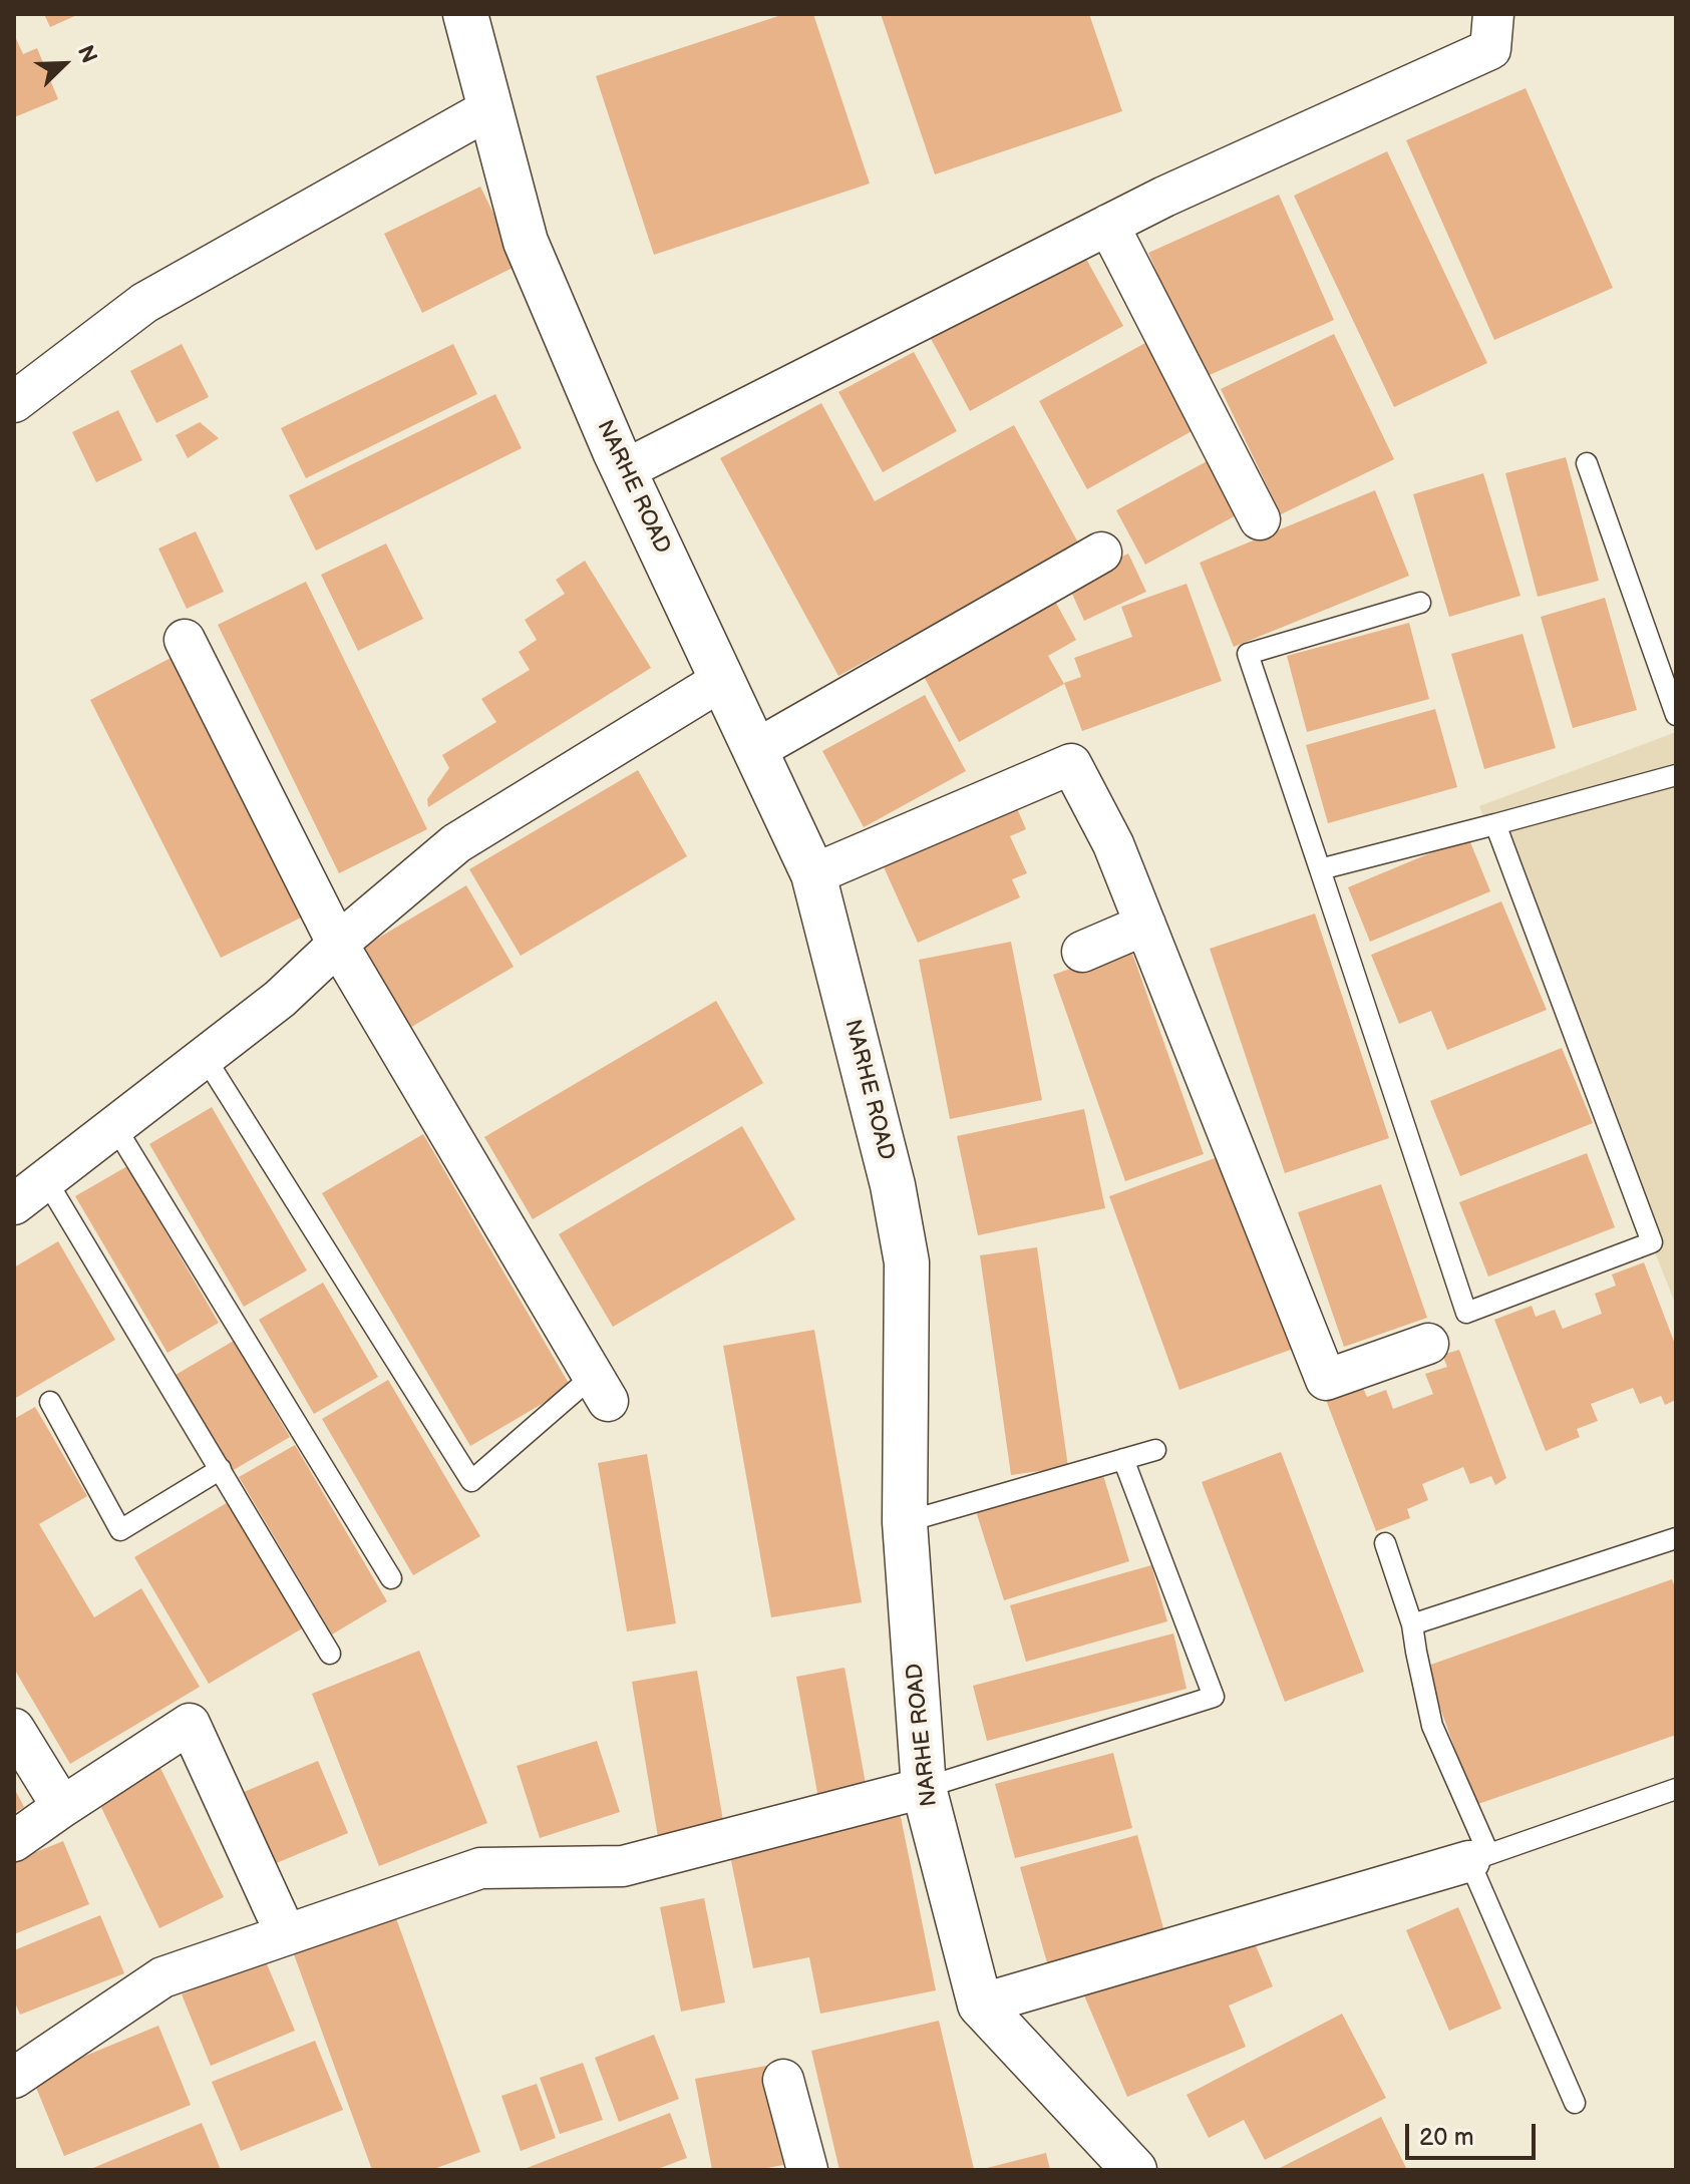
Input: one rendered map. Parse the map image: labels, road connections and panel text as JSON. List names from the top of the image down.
{
  "streets": {
    "street": ["NARHE ROAD"]
  },
  "scale_bar": "20 m",
  "north": "top right"
}
